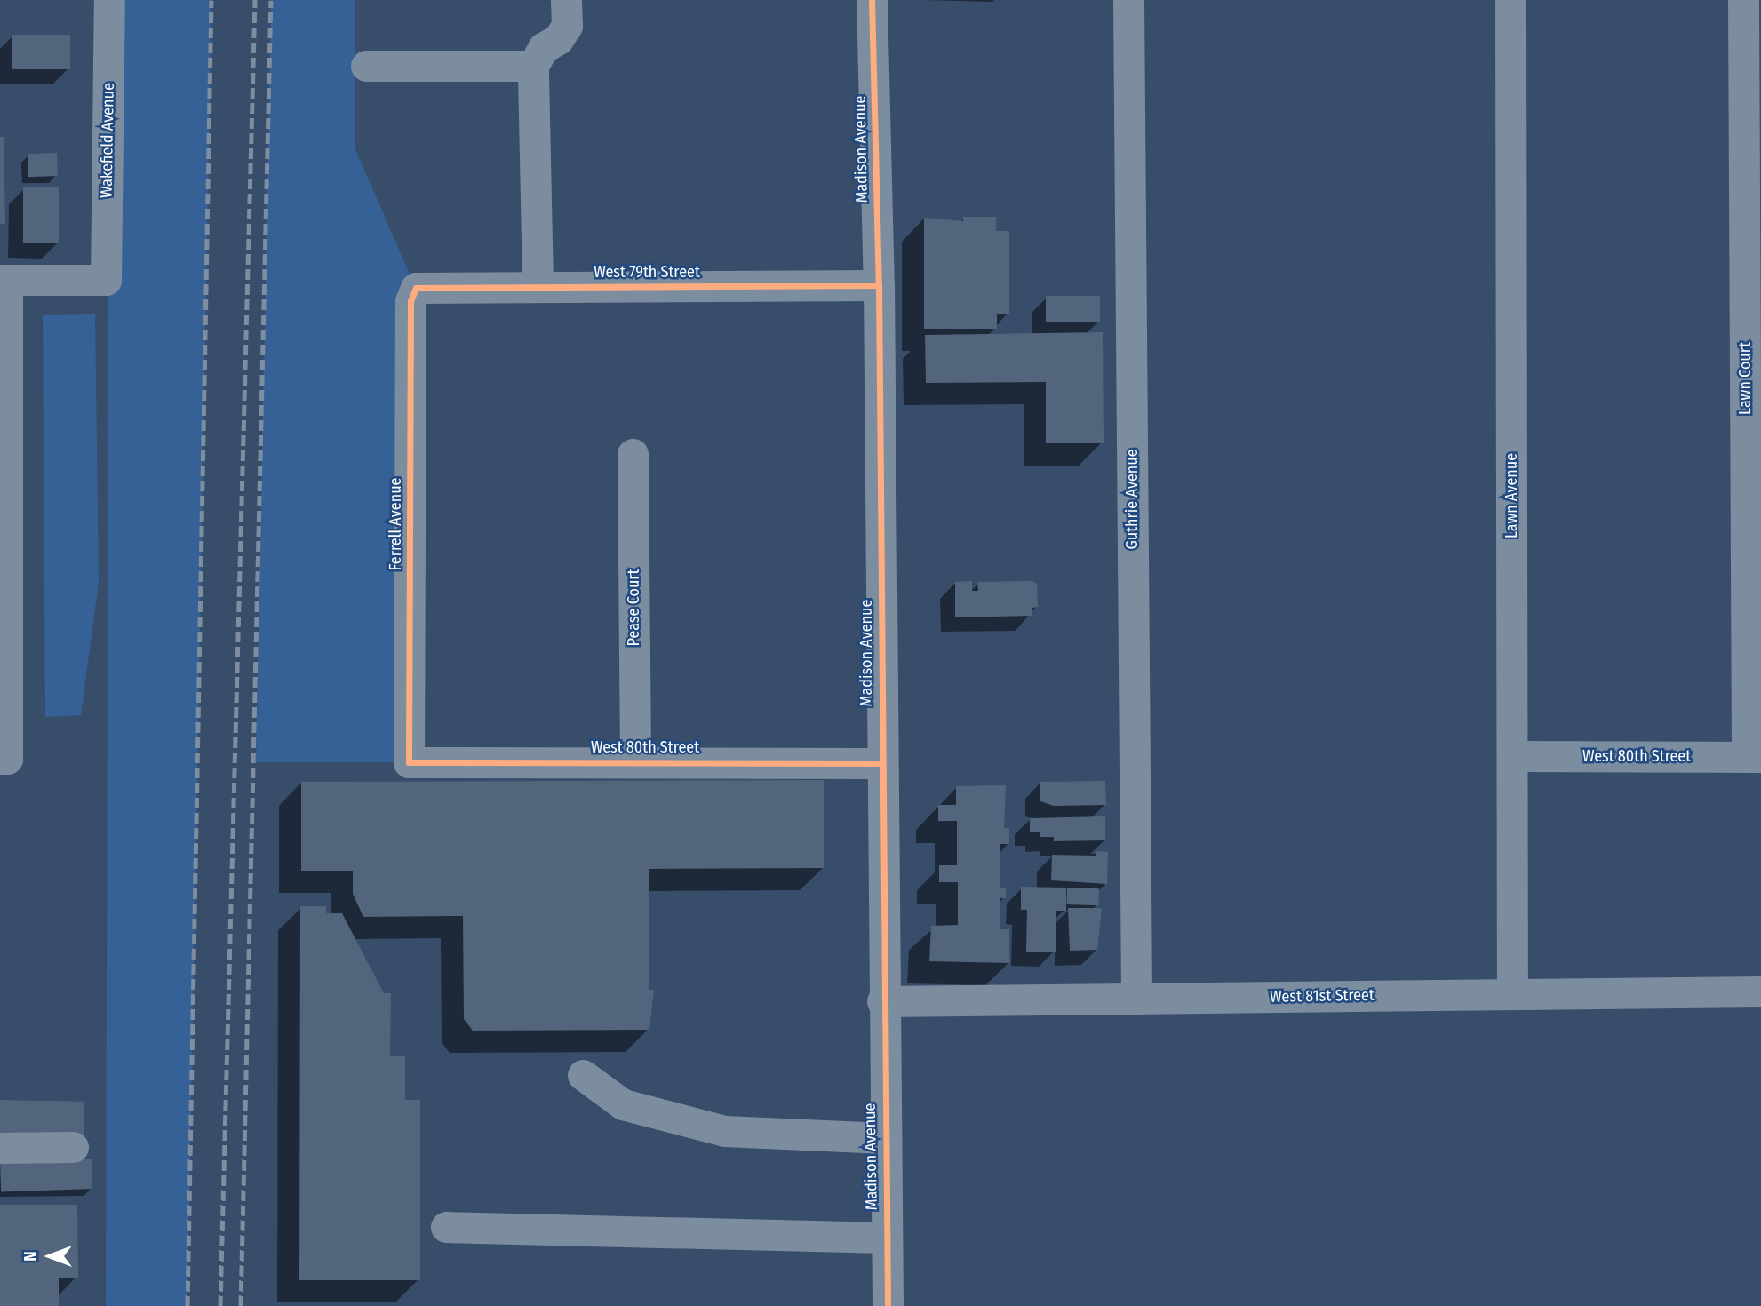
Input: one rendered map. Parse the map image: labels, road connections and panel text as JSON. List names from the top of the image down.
{
  "streets": {
    "street": [
      "Wakefield Avenue",
      "Madison Avenue",
      "West 79th Street",
      "Lawn Court",
      "Lawn Avenue",
      "Guthrie Avenue",
      "Ferrell Avenue",
      "Pease Court",
      "West 80th Street",
      "West 81st Street"
    ]
  },
  "crossings": [
    ["Madison Avenue", "West 79th Street"],
    ["Madison Avenue", "West 80th Street"],
    ["Madison Avenue", "West 81st Street"],
    ["West 79th Street", "Ferrell Avenue"],
    ["Lawn Court", "West 80th Street"],
    ["Lawn Avenue", "West 80th Street"],
    ["Lawn Avenue", "West 81st Street"],
    ["Guthrie Avenue", "West 81st Street"],
    ["Ferrell Avenue", "West 80th Street"],
    ["Pease Court", "West 80th Street"]
  ],
  "north": "left"
}
